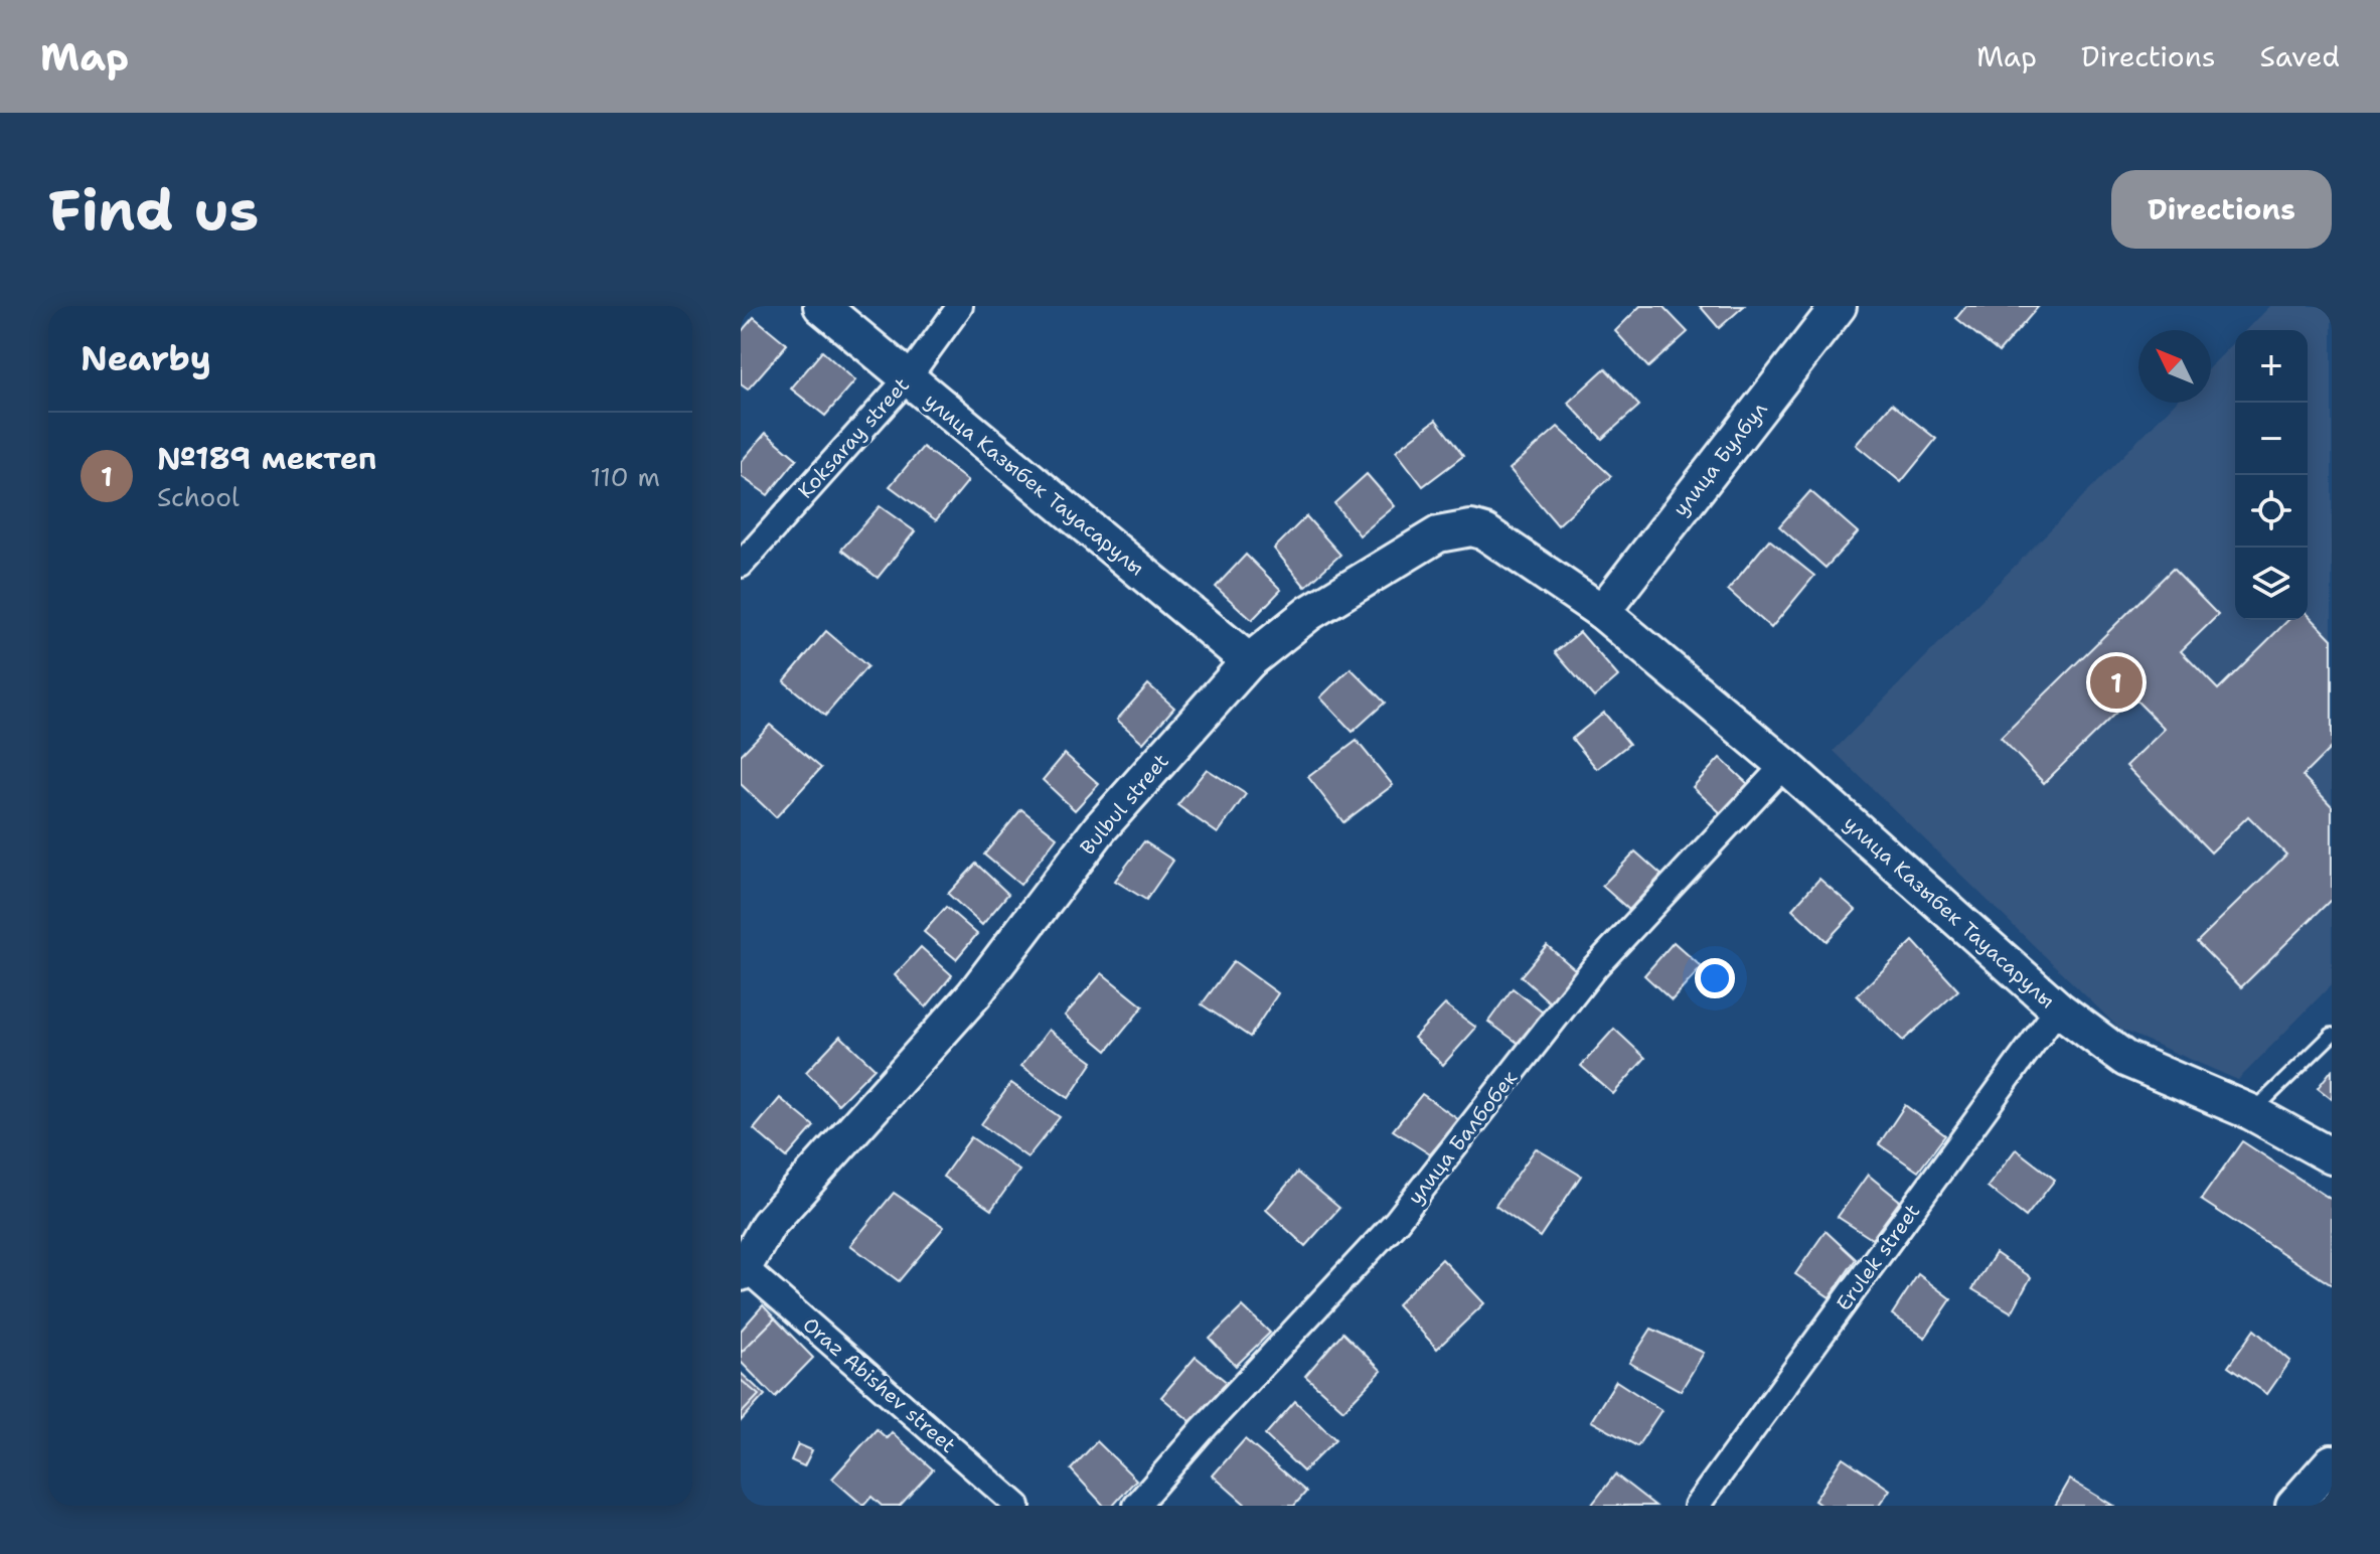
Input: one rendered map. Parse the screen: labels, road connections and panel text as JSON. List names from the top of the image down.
{
  "streets": {
    "street": [
      "Koksaray street",
      "улица Булбул",
      "улица Казыбек Тауасарулы",
      "Bulbul street",
      "улица Балбобек",
      "Erulek street",
      "Oraz Abishev street"
    ]
  },
  "crossings": [
    ["Koksaray street", "улица Казыбек Тауасарулы"],
    ["улица Булбул", "улица Казыбек Тауасарулы"],
    ["улица Булбул", "Bulbul street"],
    ["улица Казыбек Тауасарулы", "Bulbul street"],
    ["улица Казыбек Тауасарулы", "улица Балбобек"],
    ["улица Казыбек Тауасарулы", "Erulek street"],
    ["Bulbul street", "Oraz Abishev street"]
  ],
  "north": "top left",
  "page": {
    "header": "Map",
    "nav": ["Map", "Directions", "Saved"],
    "buttons": "Directions",
    "title": "Find us",
    "heading": "Nearby",
    "map_buttons": ["+", "−"],
    "list": [
      {
        "mark": "1",
        "name": "№189 мектеп",
        "note": "School",
        "value": "110 m"
      }
    ],
    "pins": "1"
  }
}
